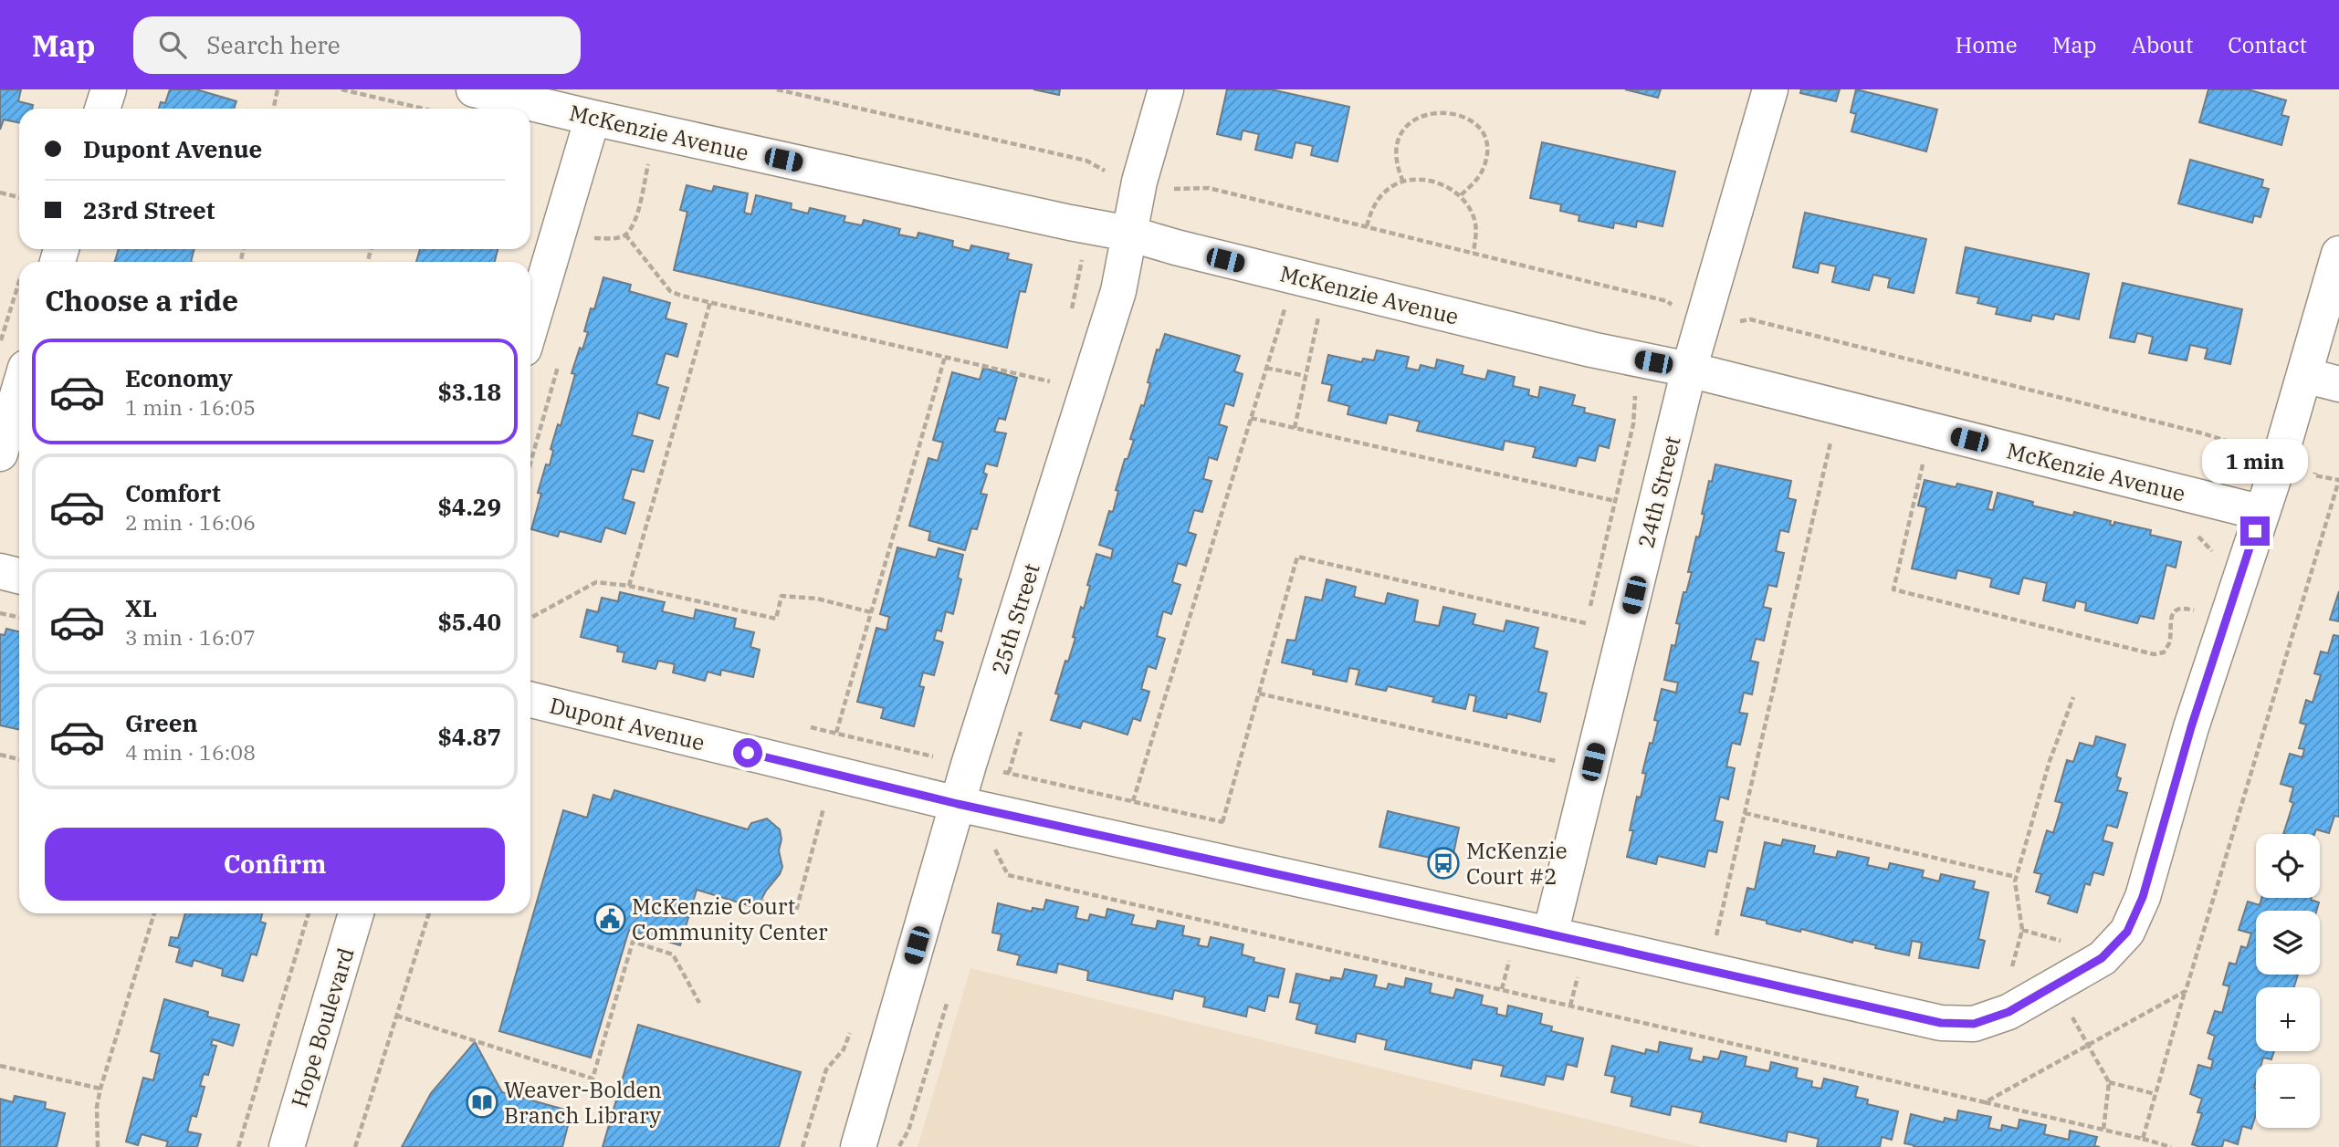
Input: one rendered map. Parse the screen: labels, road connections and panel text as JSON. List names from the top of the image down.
{
  "streets": {
    "street": [
      "McKenzie Avenue",
      "24th Street",
      "25th Street",
      "Dupont Avenue",
      "Hope Boulevard"
    ]
  },
  "crossings": [
    ["McKenzie Avenue", "24th Street"],
    ["McKenzie Avenue", "25th Street"],
    ["McKenzie Avenue", "Dupont Avenue"],
    ["24th Street", "Dupont Avenue"],
    ["25th Street", "Dupont Avenue"]
  ],
  "places": {
    "bus stop": ["McKenzie Court #2"],
    "public building": ["McKenzie Court Community Center"],
    "library": ["Weaver-Bolden Branch Library"]
  },
  "page": {
    "header": "Map",
    "search": "Search here",
    "nav": [
      "Home",
      "Map",
      "About",
      "Contact"
    ],
    "banner": ["Dupont Avenue", "23rd Street"],
    "heading": "Choose a ride",
    "list": [
      {
        "name": "Economy",
        "note": "1 min · 16:05",
        "value": "$3.18"
      },
      {
        "name": "Comfort",
        "note": "2 min · 16:06",
        "value": "$4.29"
      },
      {
        "name": "XL",
        "note": "3 min · 16:07",
        "value": "$5.40"
      },
      {
        "name": "Green",
        "note": "4 min · 16:08",
        "value": "$4.87"
      }
    ],
    "bubble": "1 min",
    "buttons": "Confirm",
    "map_buttons": ["+", "−"]
  }
}
